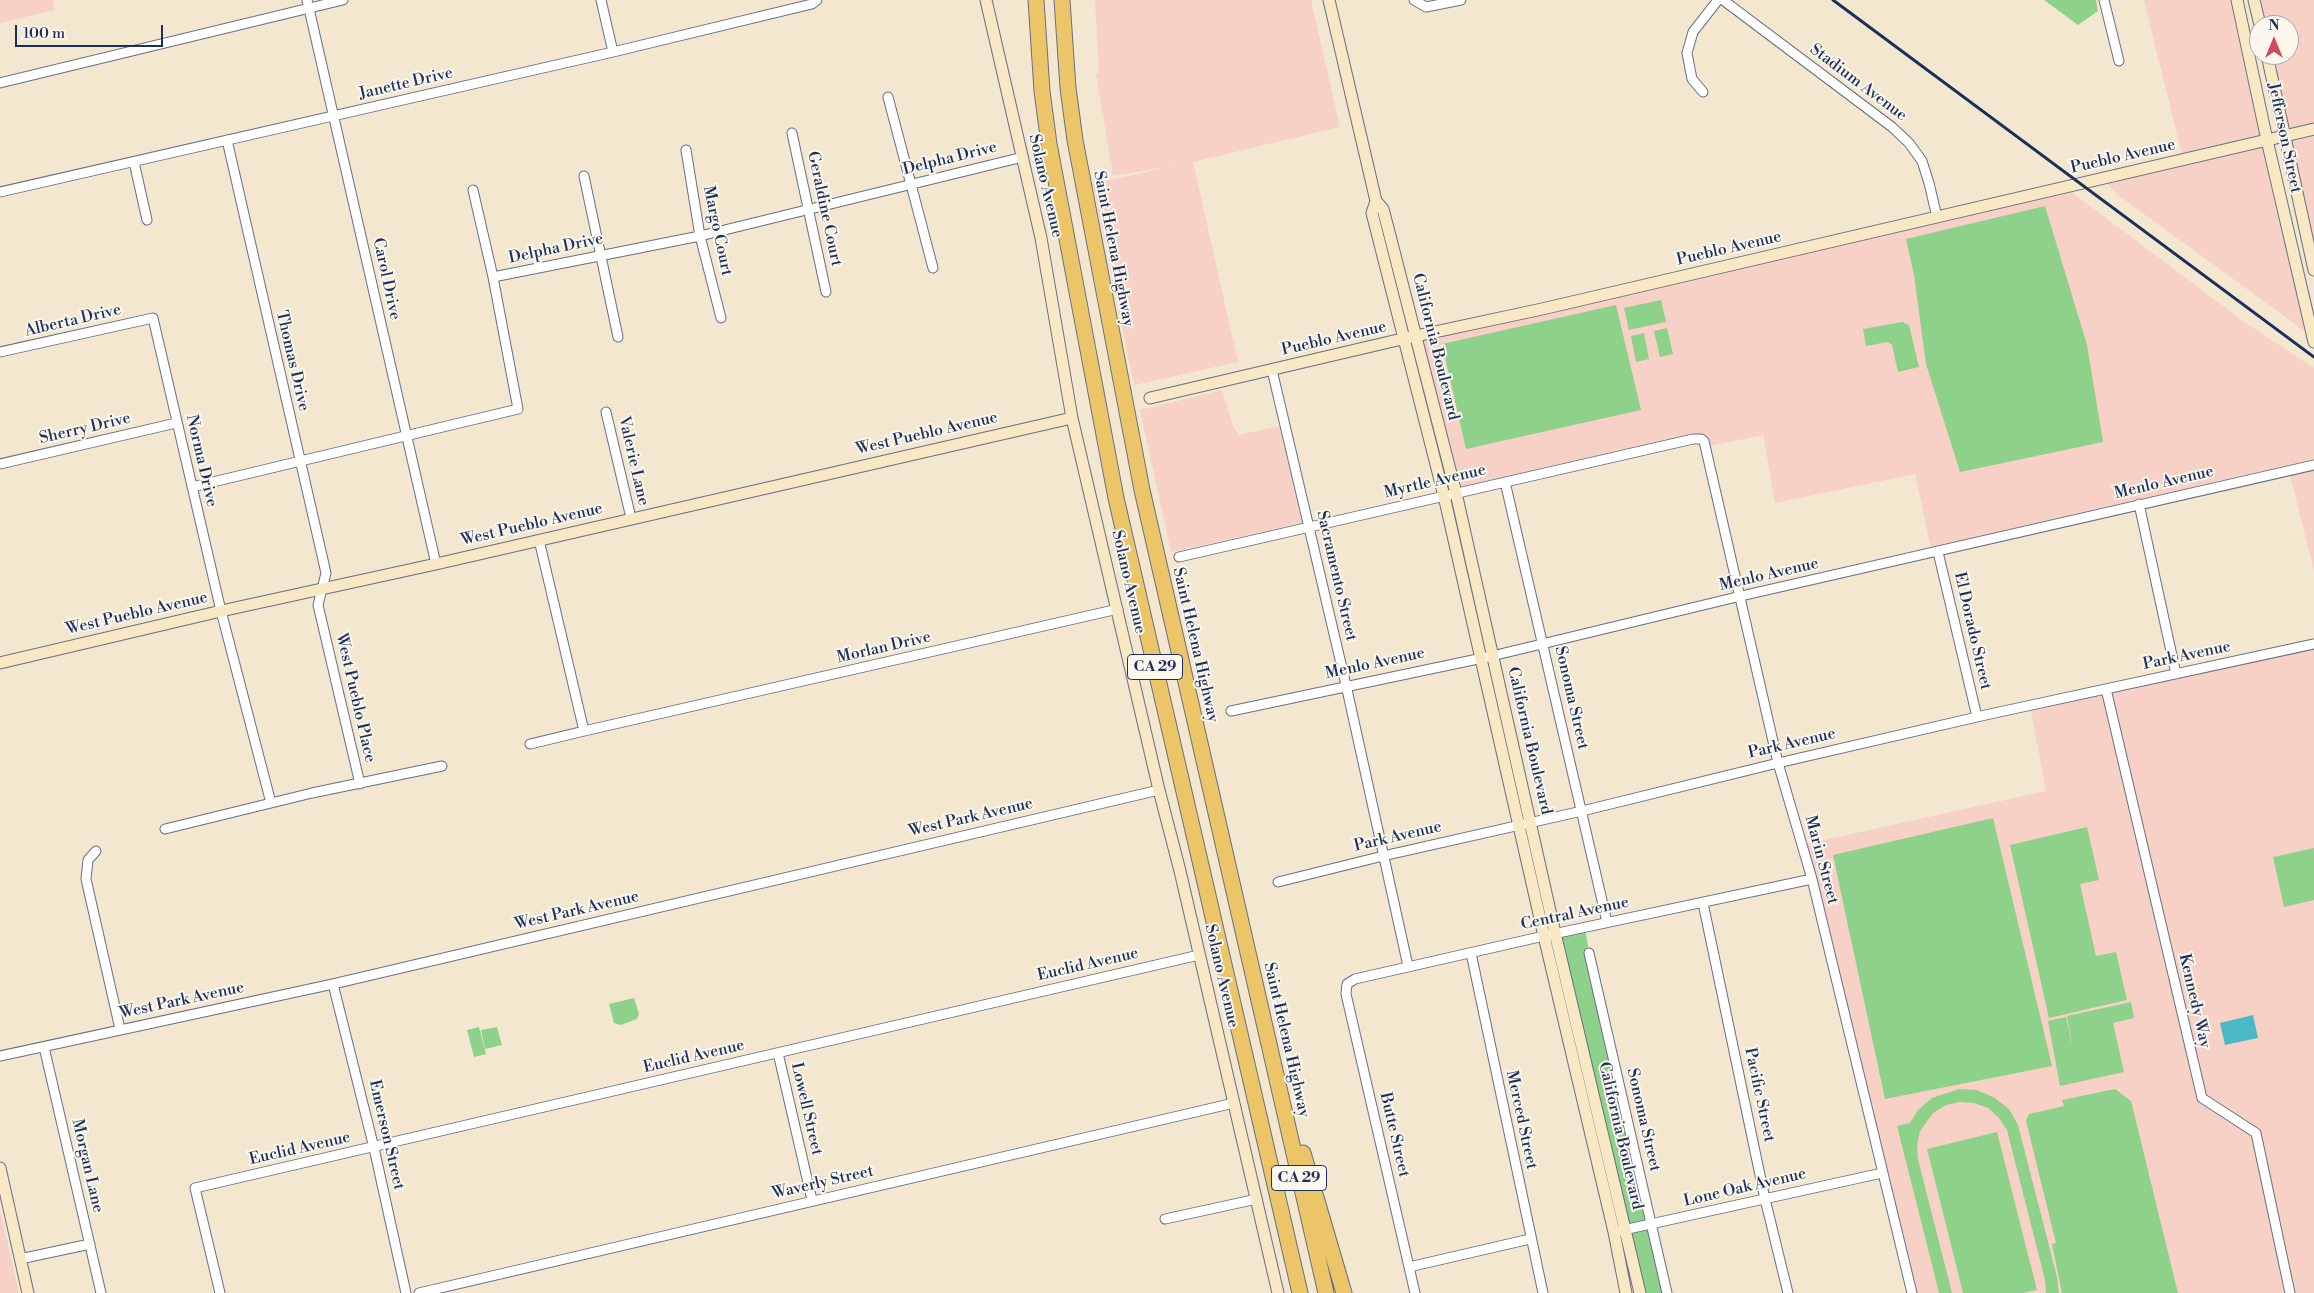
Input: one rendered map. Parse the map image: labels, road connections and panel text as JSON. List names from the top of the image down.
{
  "streets": {
    "highway": ["Saint Helena Highway", "CA 29"],
    "street": [
      "Stadium Avenue",
      "Janette Drive",
      "Jefferson Street",
      "Pueblo Avenue",
      "Delpha Drive",
      "Solano Avenue",
      "Geraldine Court",
      "Margo Court",
      "Carol Drive",
      "Alberta Drive",
      "California Boulevard",
      "Thomas Drive",
      "Sherry Drive",
      "West Pueblo Avenue",
      "Norma Drive",
      "Valerie Lane",
      "Myrtle Avenue",
      "Menlo Avenue",
      "Sacramento Street",
      "El Dorado Street",
      "Morlan Drive",
      "Park Avenue",
      "West Pueblo Place",
      "Sonoma Street",
      "West Park Avenue",
      "Marin Street",
      "Central Avenue",
      "Euclid Avenue",
      "Kennedy Way",
      "Pacific Street",
      "Lowell Street",
      "Merced Street",
      "Emerson Street",
      "Butte Street",
      "Morgan Lane",
      "Waverly Street",
      "Lone Oak Avenue"
    ]
  },
  "crossings": [
    ["Stadium Avenue", "Pueblo Avenue"],
    ["Janette Drive", "Carol Drive"],
    ["Janette Drive", "Thomas Drive"],
    ["Jefferson Street", "Pueblo Avenue"],
    ["Pueblo Avenue", "California Boulevard"],
    ["Pueblo Avenue", "Sacramento Street"],
    ["Delpha Drive", "Solano Avenue"],
    ["Delpha Drive", "Geraldine Court"],
    ["Delpha Drive", "Margo Court"],
    ["Delpha Drive", "Carol Drive"],
    ["Delpha Drive", "Thomas Drive"],
    ["Delpha Drive", "Norma Drive"],
    ["Solano Avenue", "West Pueblo Avenue"],
    ["Solano Avenue", "Morlan Drive"],
    ["Solano Avenue", "West Park Avenue"],
    ["Solano Avenue", "Euclid Avenue"],
    ["Solano Avenue", "Waverly Street"],
    ["Carol Drive", "West Pueblo Avenue"],
    ["Alberta Drive", "Norma Drive"],
    ["California Boulevard", "Myrtle Avenue"],
    ["California Boulevard", "Menlo Avenue"],
    ["California Boulevard", "Park Avenue"],
    ["California Boulevard", "Central Avenue"],
    ["California Boulevard", "Lone Oak Avenue"],
    ["Thomas Drive", "West Pueblo Avenue"],
    ["Thomas Drive", "West Pueblo Place"],
    ["Sherry Drive", "Norma Drive"],
    ["West Pueblo Avenue", "Norma Drive"],
    ["West Pueblo Avenue", "Valerie Lane"],
    ["West Pueblo Avenue", "West Pueblo Place"],
    ["Myrtle Avenue", "Sacramento Street"],
    ["Myrtle Avenue", "Sonoma Street"],
    ["Myrtle Avenue", "Marin Street"],
    ["Menlo Avenue", "Sacramento Street"],
    ["Menlo Avenue", "El Dorado Street"],
    ["Menlo Avenue", "Sonoma Street"],
    ["Menlo Avenue", "Marin Street"],
    ["Sacramento Street", "Park Avenue"],
    ["Sacramento Street", "Central Avenue"],
    ["El Dorado Street", "Park Avenue"],
    ["Park Avenue", "Sonoma Street"],
    ["Park Avenue", "Marin Street"],
    ["Park Avenue", "Kennedy Way"],
    ["Sonoma Street", "Central Avenue"],
    ["Sonoma Street", "Lone Oak Avenue"],
    ["West Park Avenue", "Emerson Street"],
    ["West Park Avenue", "Morgan Lane"],
    ["Marin Street", "Central Avenue"],
    ["Marin Street", "Lone Oak Avenue"],
    ["Central Avenue", "Pacific Street"],
    ["Central Avenue", "Merced Street"],
    ["Central Avenue", "Butte Street"],
    ["Euclid Avenue", "Lowell Street"],
    ["Euclid Avenue", "Emerson Street"],
    ["Pacific Street", "Lone Oak Avenue"],
    ["Lowell Street", "Waverly Street"]
  ],
  "scale_bar": "100 m",
  "north": "top"
}
